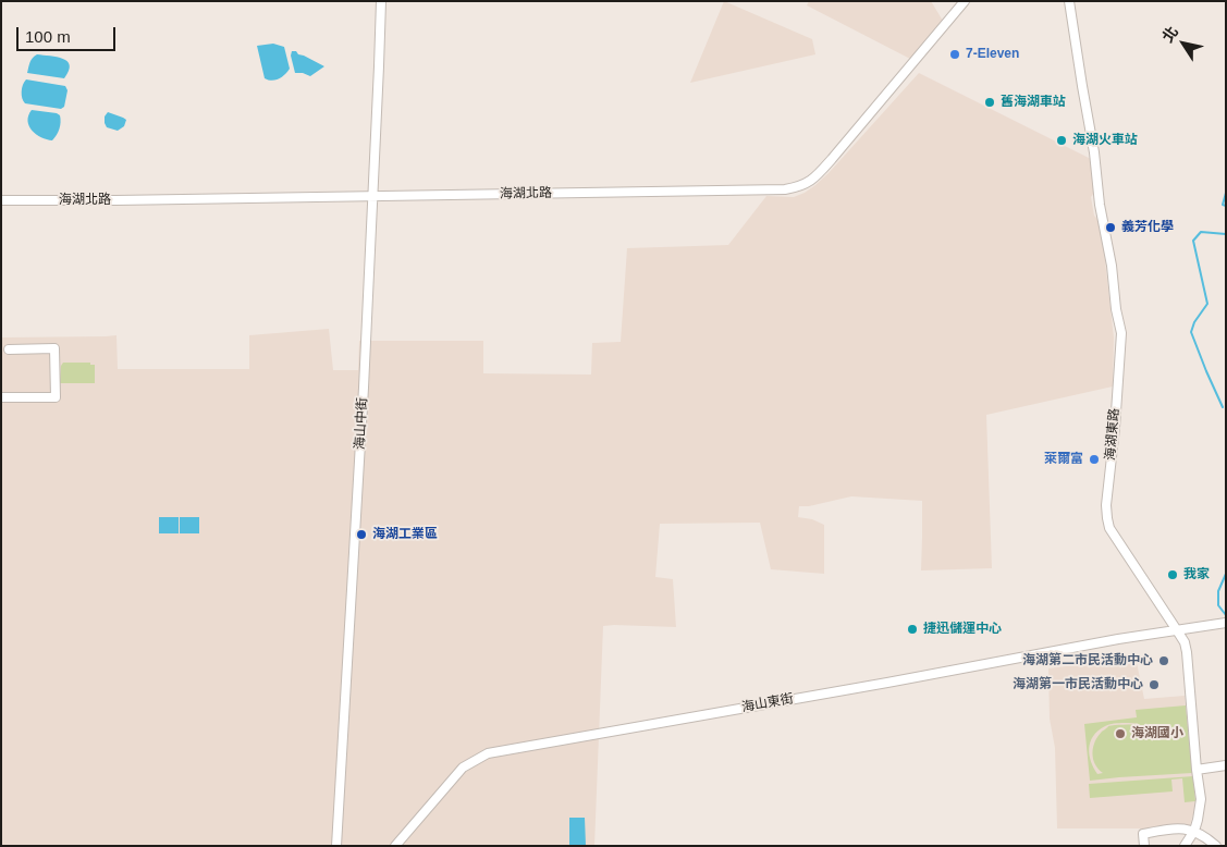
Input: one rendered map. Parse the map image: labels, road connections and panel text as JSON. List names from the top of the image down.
{
  "streets": {
    "street": [
      "海湖北路",
      "海山中街",
      "海湖東路",
      "海山東街"
    ]
  },
  "crossings": [
    ["海湖北路", "海山中街"],
    ["海湖東路", "海山東街"]
  ],
  "places": [
    "7-Eleven",
    "舊海湖車站",
    "海湖火車站",
    "義芳化學",
    "萊爾富",
    "海湖工業區",
    "我家",
    "捷迅儲運中心",
    "海湖第二市民活動中心",
    "海湖第一市民活動中心",
    "海湖國小"
  ],
  "scale_bar": "100 m",
  "north": "top left"
}
